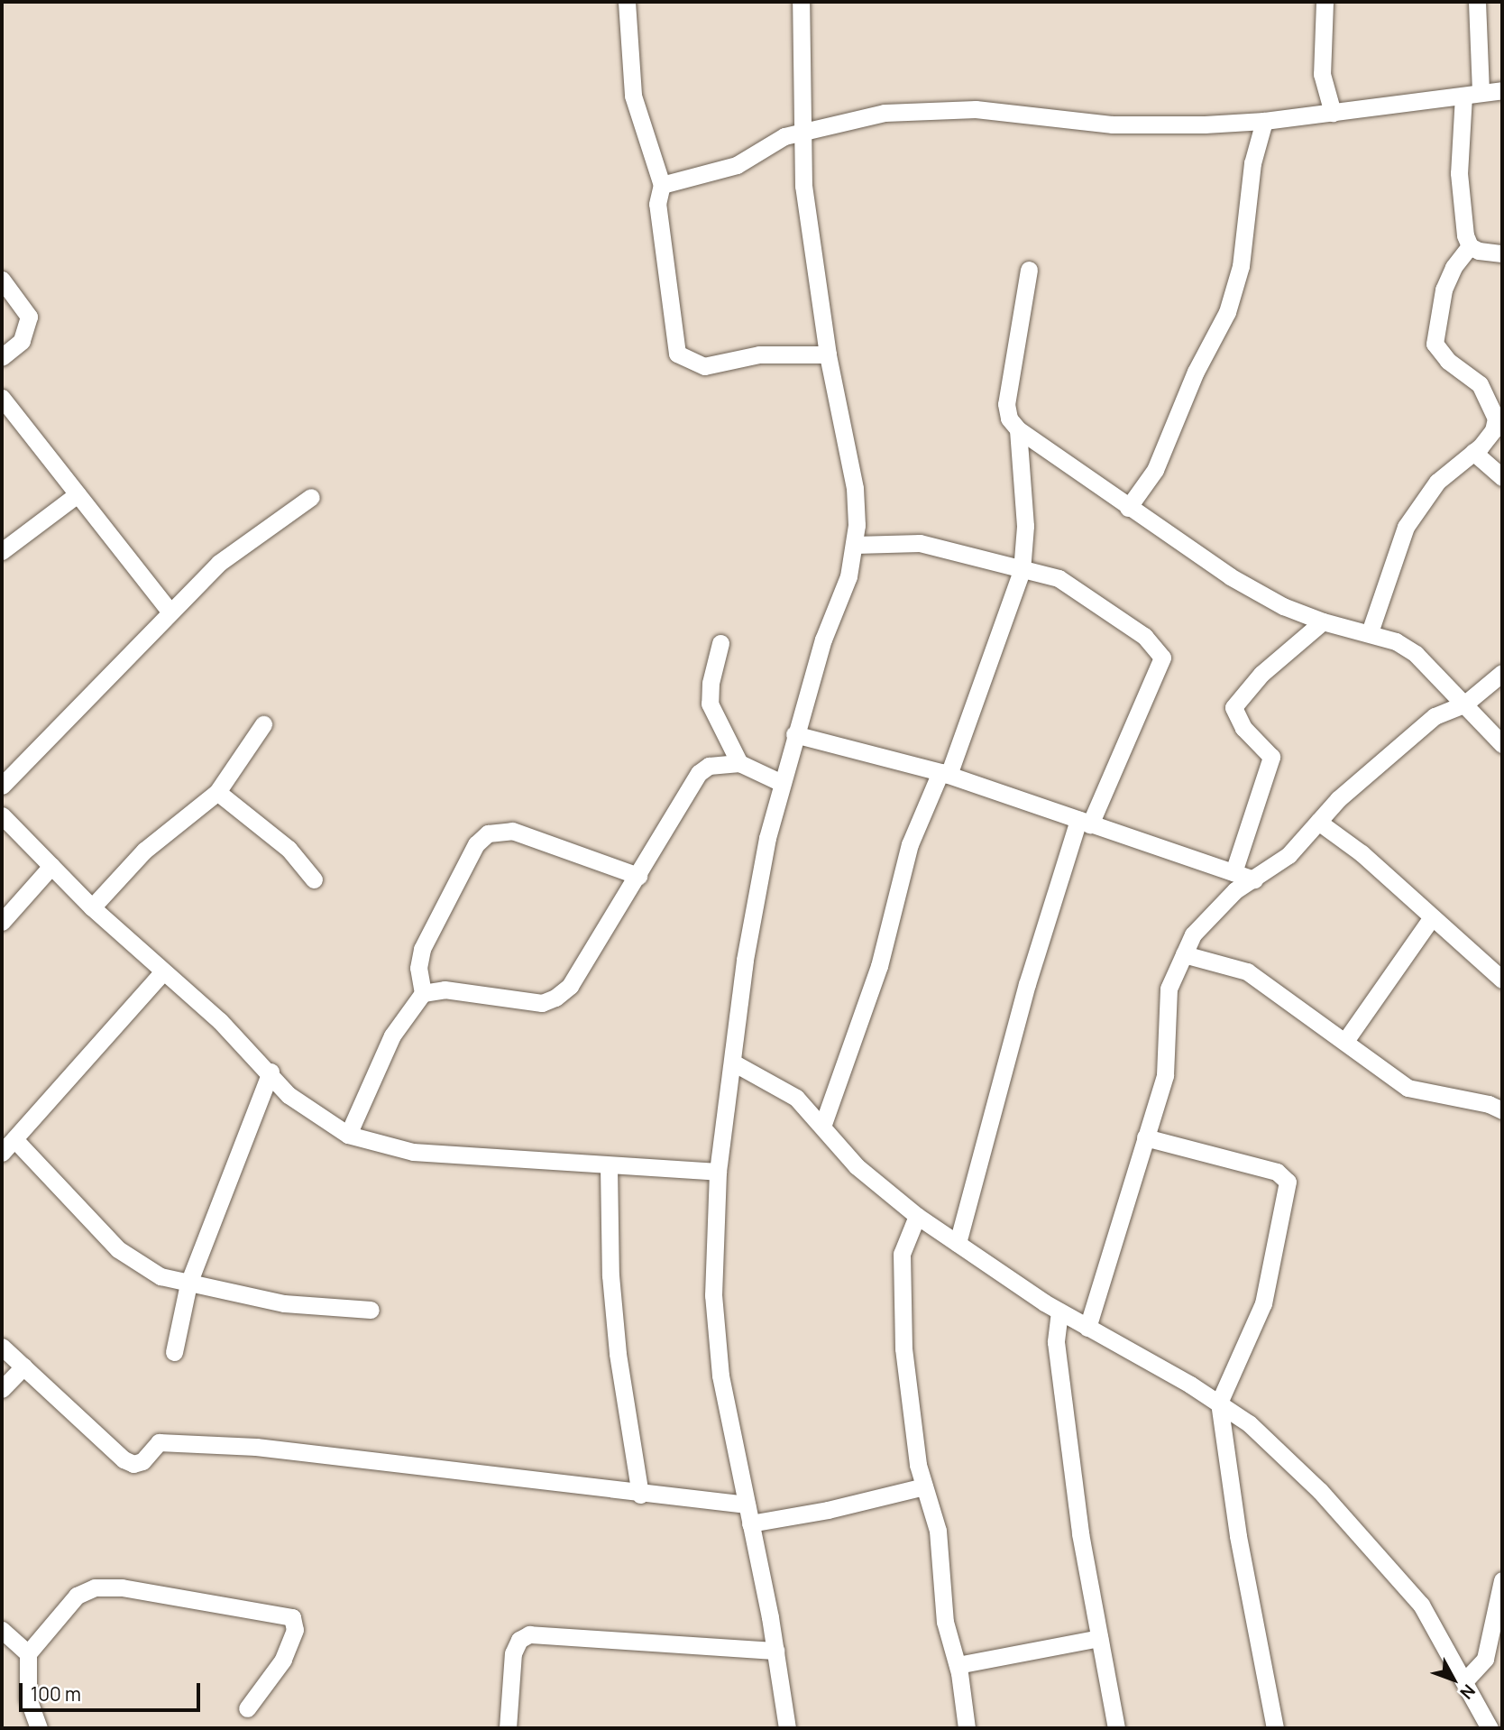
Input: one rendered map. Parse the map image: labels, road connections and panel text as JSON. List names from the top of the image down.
{
  "scale_bar": "100 m",
  "north": "bottom right"
}
